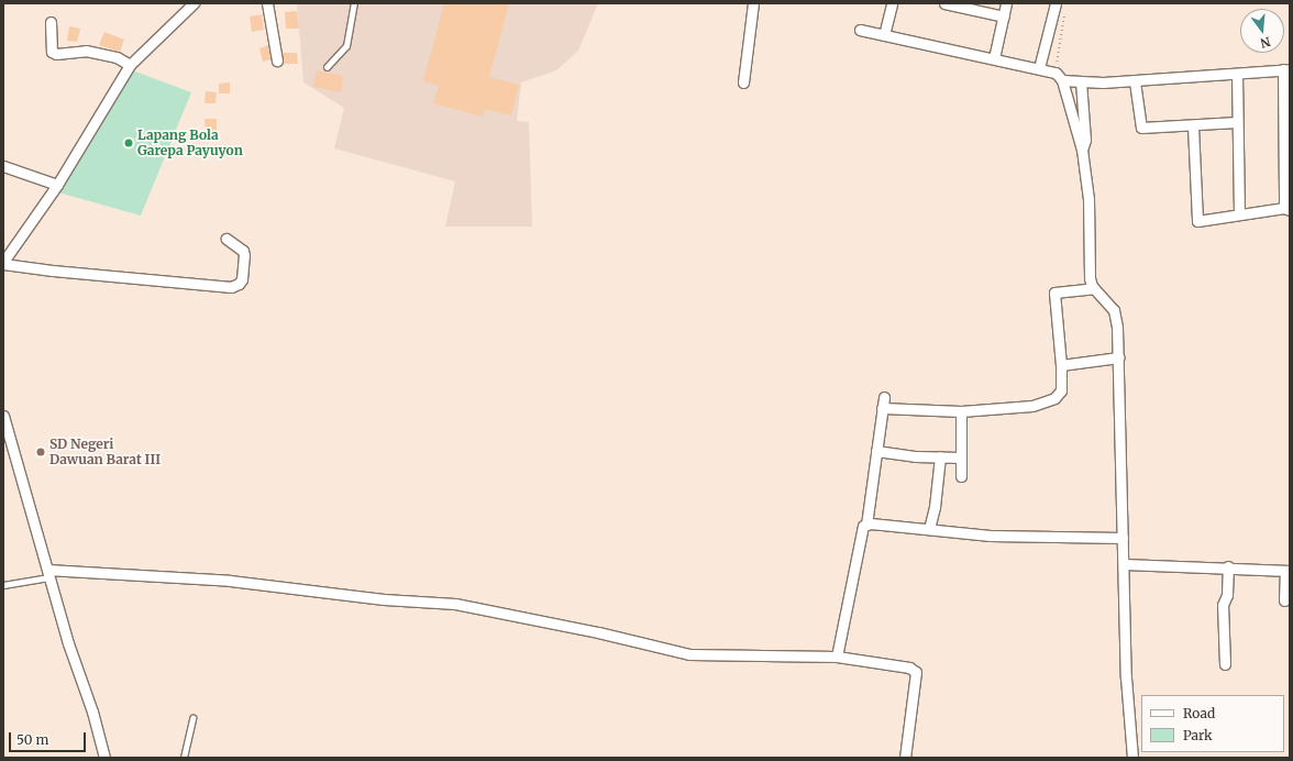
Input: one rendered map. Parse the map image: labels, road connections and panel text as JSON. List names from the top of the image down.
{
  "places": ["Lapang Bola Garepa Payuyon", "SD Negeri Dawuan Barat III"],
  "legend": ["Road", "Park"],
  "scale_bar": "50 m",
  "north": "bottom"
}
